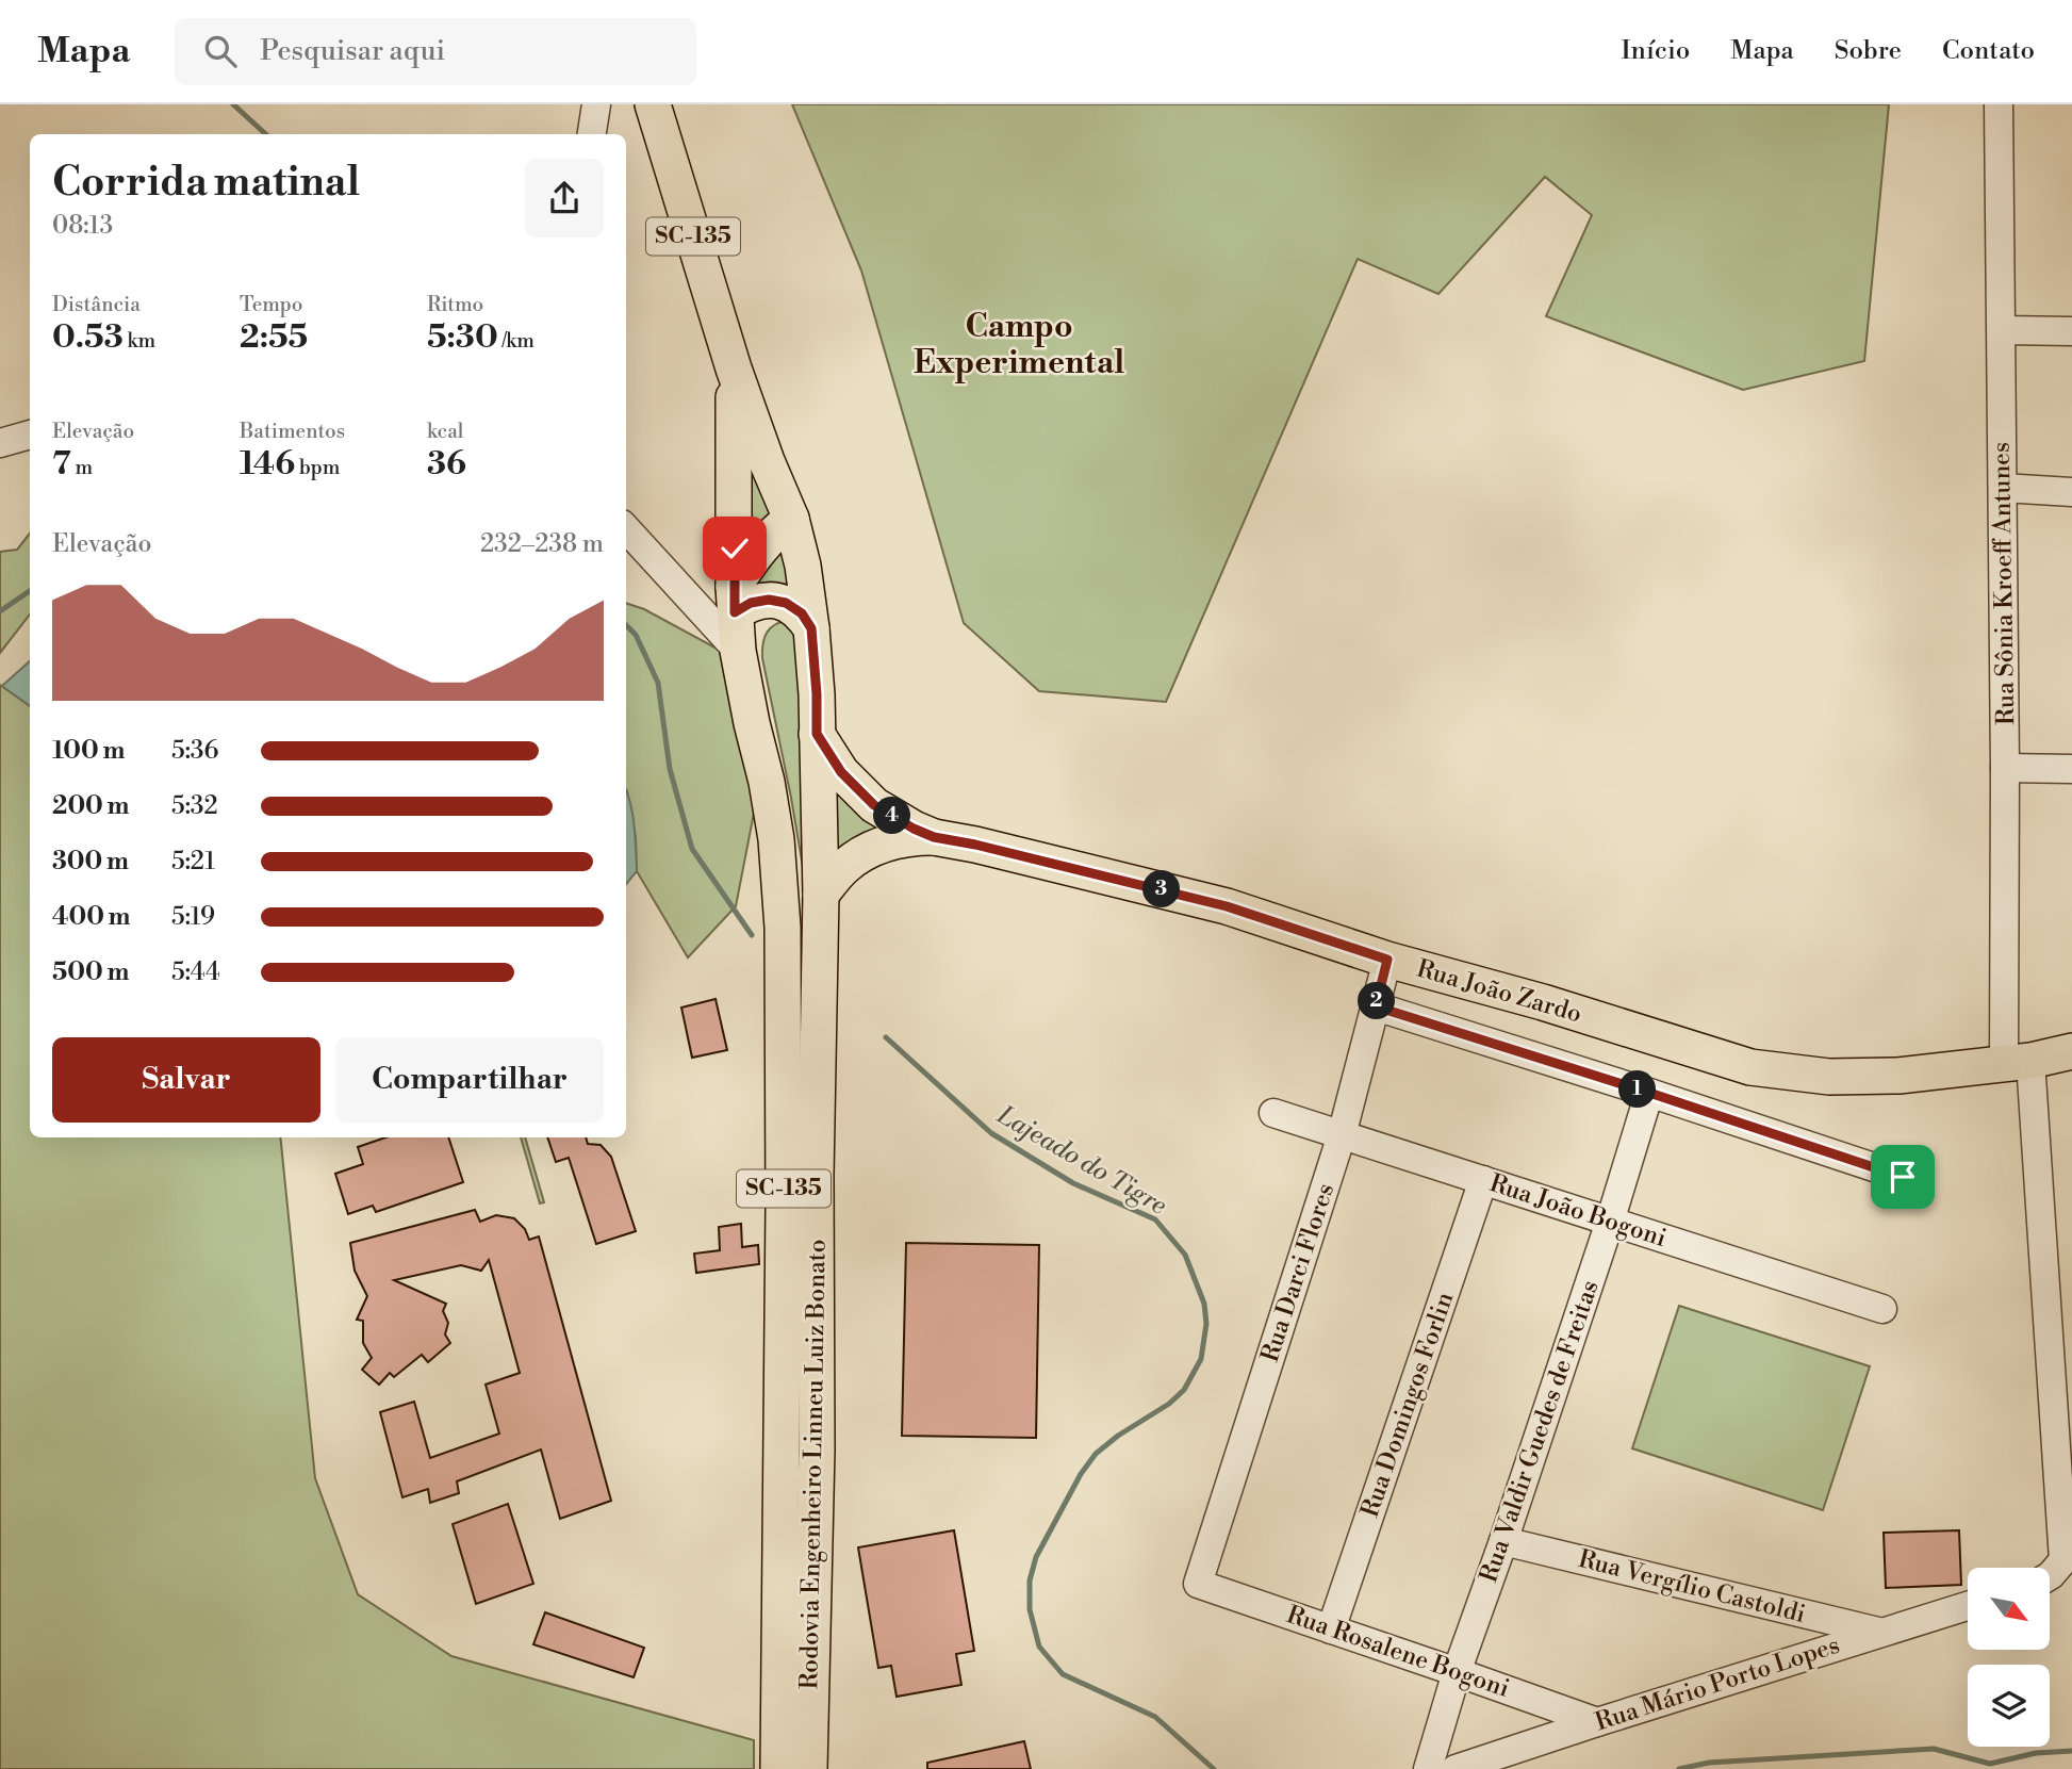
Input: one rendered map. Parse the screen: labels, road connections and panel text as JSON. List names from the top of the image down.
{
  "streets": {
    "main road": ["SC-135", "Rua João Zardo", "Rodovia Engenheiro Linneu Luiz Bonato"],
    "street": [
      "Rua Sônia Kroeff Antunes",
      "Rua João Bogoni",
      "Rua Darci Flores",
      "Rua Domingos Forlin",
      "Rua Valdir Guedes de Freitas",
      "Rua Vergílio Castoldi",
      "Rua Rosalene Bogoni",
      "Rua Mário Porto Lopes"
    ]
  },
  "crossings": [
    ["Rua Sônia Kroeff Antunes", "Rua João Zardo"],
    ["Rua João Zardo", "Rua Darci Flores"],
    ["Rua João Zardo", "Rodovia Engenheiro Linneu Luiz Bonato"],
    ["Rua João Bogoni", "Rua Darci Flores"],
    ["Rua João Bogoni", "Rua Domingos Forlin"],
    ["Rua João Bogoni", "Rua Valdir Guedes de Freitas"],
    ["Rua Darci Flores", "Rua Rosalene Bogoni"],
    ["Rua Domingos Forlin", "Rua Rosalene Bogoni"],
    ["Rua Valdir Guedes de Freitas", "Rua Vergílio Castoldi"],
    ["Rua Valdir Guedes de Freitas", "Rua Rosalene Bogoni"],
    ["Rua Vergílio Castoldi", "Rua Mário Porto Lopes"],
    ["Rua Rosalene Bogoni", "Rua Mário Porto Lopes"]
  ],
  "districts": ["Campo Experimental"],
  "water": ["Lajeado do Tigre"],
  "north": "bottom right",
  "page": {
    "header": "Mapa",
    "search": "Pesquisar aqui",
    "nav": [
      "Início",
      "Mapa",
      "Sobre",
      "Contato"
    ],
    "heading": ["Corrida matinal", "08:13"],
    "stats": [
      ["Distância", "0.53 km"],
      ["Tempo", "2:55"],
      ["Ritmo", "5:30 /km"],
      ["Elevação", "7 m"],
      ["Batimentos", "146 bpm"],
      ["kcal", "36"]
    ],
    "chart": ["Elevação", "232–238 m"],
    "list": [
      {
        "name": "100 m",
        "note": "5:36"
      },
      {
        "name": "200 m",
        "note": "5:32"
      },
      {
        "name": "300 m",
        "note": "5:21"
      },
      {
        "name": "400 m",
        "note": "5:19"
      },
      {
        "name": "500 m",
        "note": "5:44"
      }
    ],
    "pins": [
      "4",
      "3",
      "2",
      "1"
    ],
    "buttons": ["Salvar", "Compartilhar"]
  }
}
